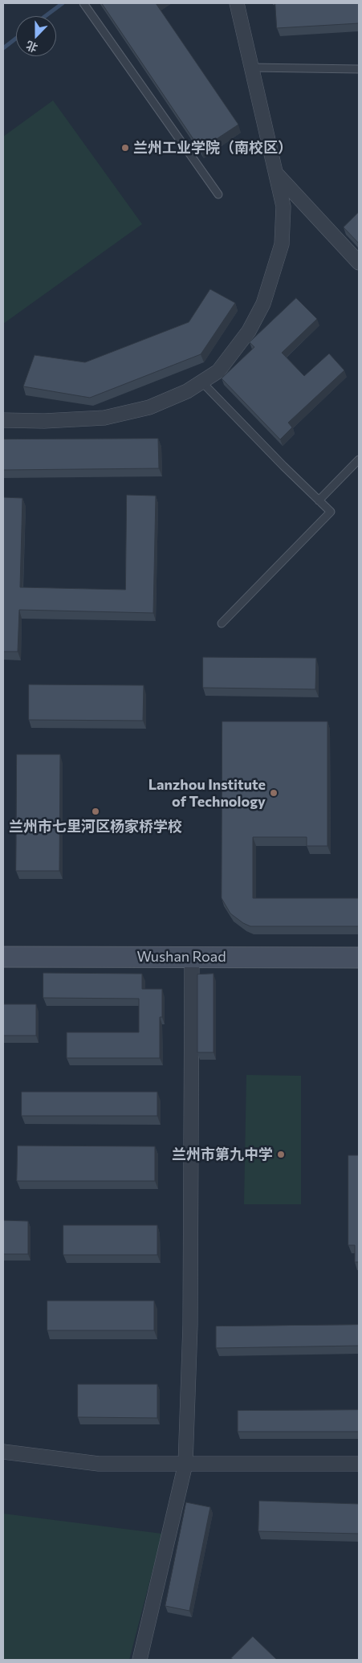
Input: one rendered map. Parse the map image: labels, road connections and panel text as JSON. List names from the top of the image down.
{
  "streets": {
    "main road": ["Wushan Road"]
  },
  "places": [
    "兰州工业学院（南校区）",
    "Lanzhou Institute of Technology",
    "兰州市七里河区杨家桥学校",
    "兰州市第九中学"
  ],
  "north": "bottom"
}
